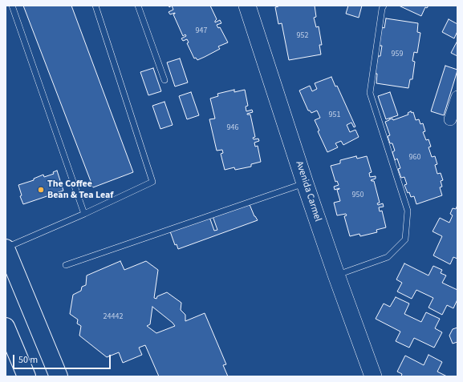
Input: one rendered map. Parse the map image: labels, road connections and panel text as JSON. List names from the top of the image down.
{
  "streets": {
    "street": ["Avenida Carmel"]
  },
  "places": ["The Coffee Bean & Tea Leaf"],
  "house_numbers": [
    "947",
    "952",
    "959",
    "951",
    "946",
    "960",
    "950",
    "24442"
  ],
  "scale_bar": "50 m"
}
